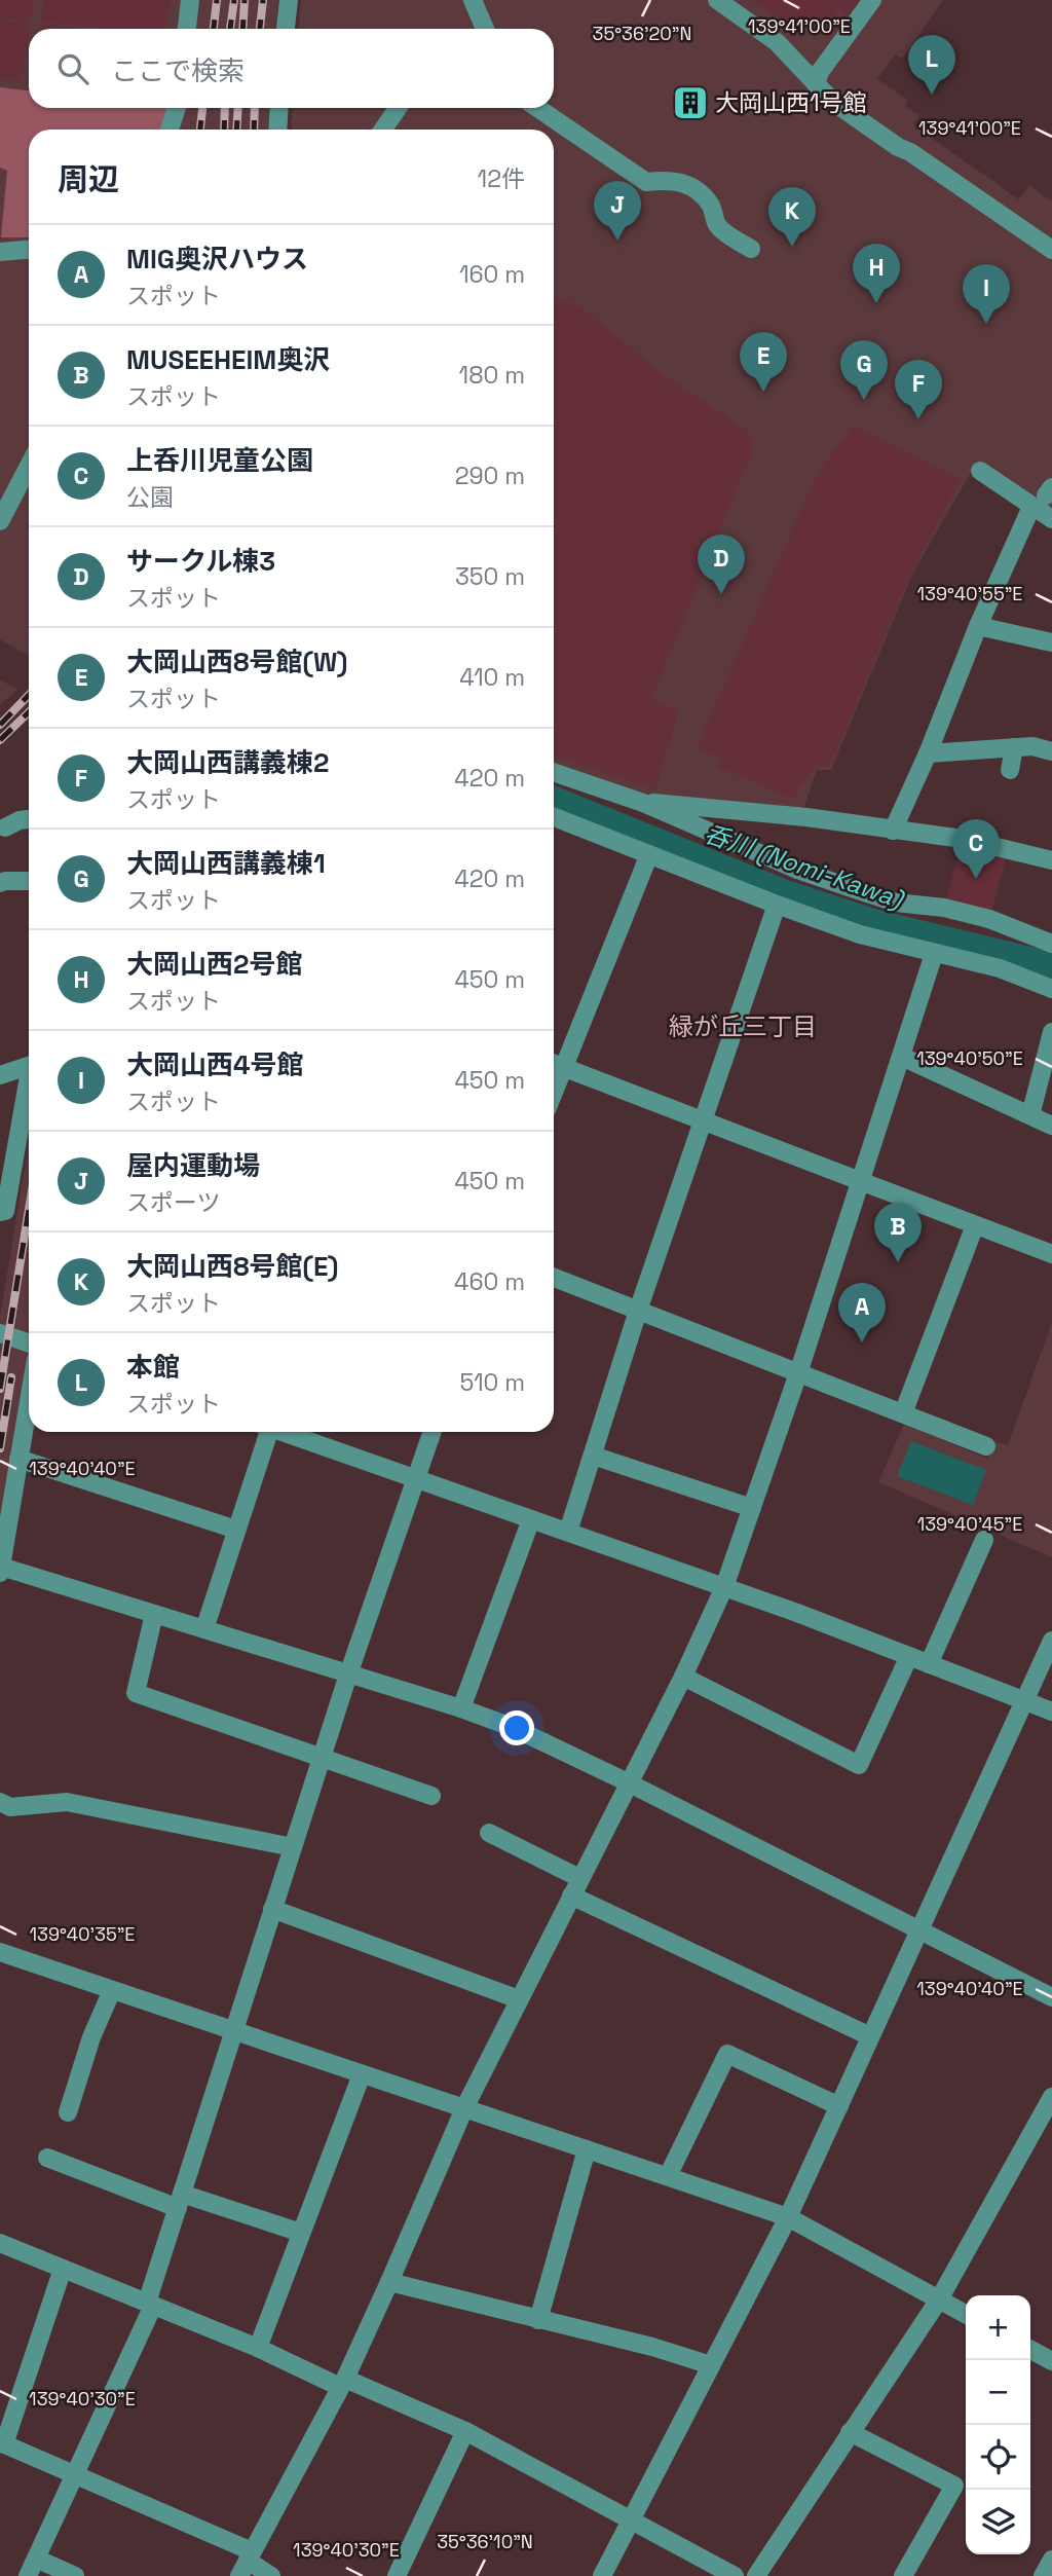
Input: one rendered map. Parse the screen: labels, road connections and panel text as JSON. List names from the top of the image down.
{
  "districts": ["緑が丘三丁目"],
  "water": ["呑川 (Nomi-Kawa)"],
  "places": {
    "building": ["大岡山西1号館"]
  },
  "page": {
    "search": "ここで検索",
    "pins": [
      "L",
      "J",
      "K",
      "H",
      "I",
      "E",
      "G",
      "F",
      "D",
      "C",
      "B",
      "A"
    ],
    "heading": ["周辺", "12件"],
    "list": [
      {
        "mark": "A",
        "name": "MIG奥沢ハウス",
        "note": "スポット",
        "value": "160 m"
      },
      {
        "mark": "B",
        "name": "MUSEEHEIM奥沢",
        "note": "スポット",
        "value": "180 m"
      },
      {
        "mark": "C",
        "name": "上呑川児童公園",
        "note": "公園",
        "value": "290 m"
      },
      {
        "mark": "D",
        "name": "サークル棟3",
        "note": "スポット",
        "value": "350 m"
      },
      {
        "mark": "E",
        "name": "大岡山西8号館(W)",
        "note": "スポット",
        "value": "410 m"
      },
      {
        "mark": "F",
        "name": "大岡山西講義棟2",
        "note": "スポット",
        "value": "420 m"
      },
      {
        "mark": "G",
        "name": "大岡山西講義棟1",
        "note": "スポット",
        "value": "420 m"
      },
      {
        "mark": "H",
        "name": "大岡山西2号館",
        "note": "スポット",
        "value": "450 m"
      },
      {
        "mark": "I",
        "name": "大岡山西4号館",
        "note": "スポット",
        "value": "450 m"
      },
      {
        "mark": "J",
        "name": "屋内運動場",
        "note": "スポーツ",
        "value": "450 m"
      },
      {
        "mark": "K",
        "name": "大岡山西8号館(E)",
        "note": "スポット",
        "value": "460 m"
      },
      {
        "mark": "L",
        "name": "本館",
        "note": "スポット",
        "value": "510 m"
      }
    ],
    "map_buttons": ["+", "−"]
  },
  "coordinates": [
    "139°41'00\"E",
    "35°36'20\"N",
    "139°40'55\"E",
    "139°40'50\"E",
    "139°40'40\"E",
    "139°40'45\"E",
    "139°40'35\"E",
    "139°40'30\"E",
    "35°36'10\"N"
  ]
}
